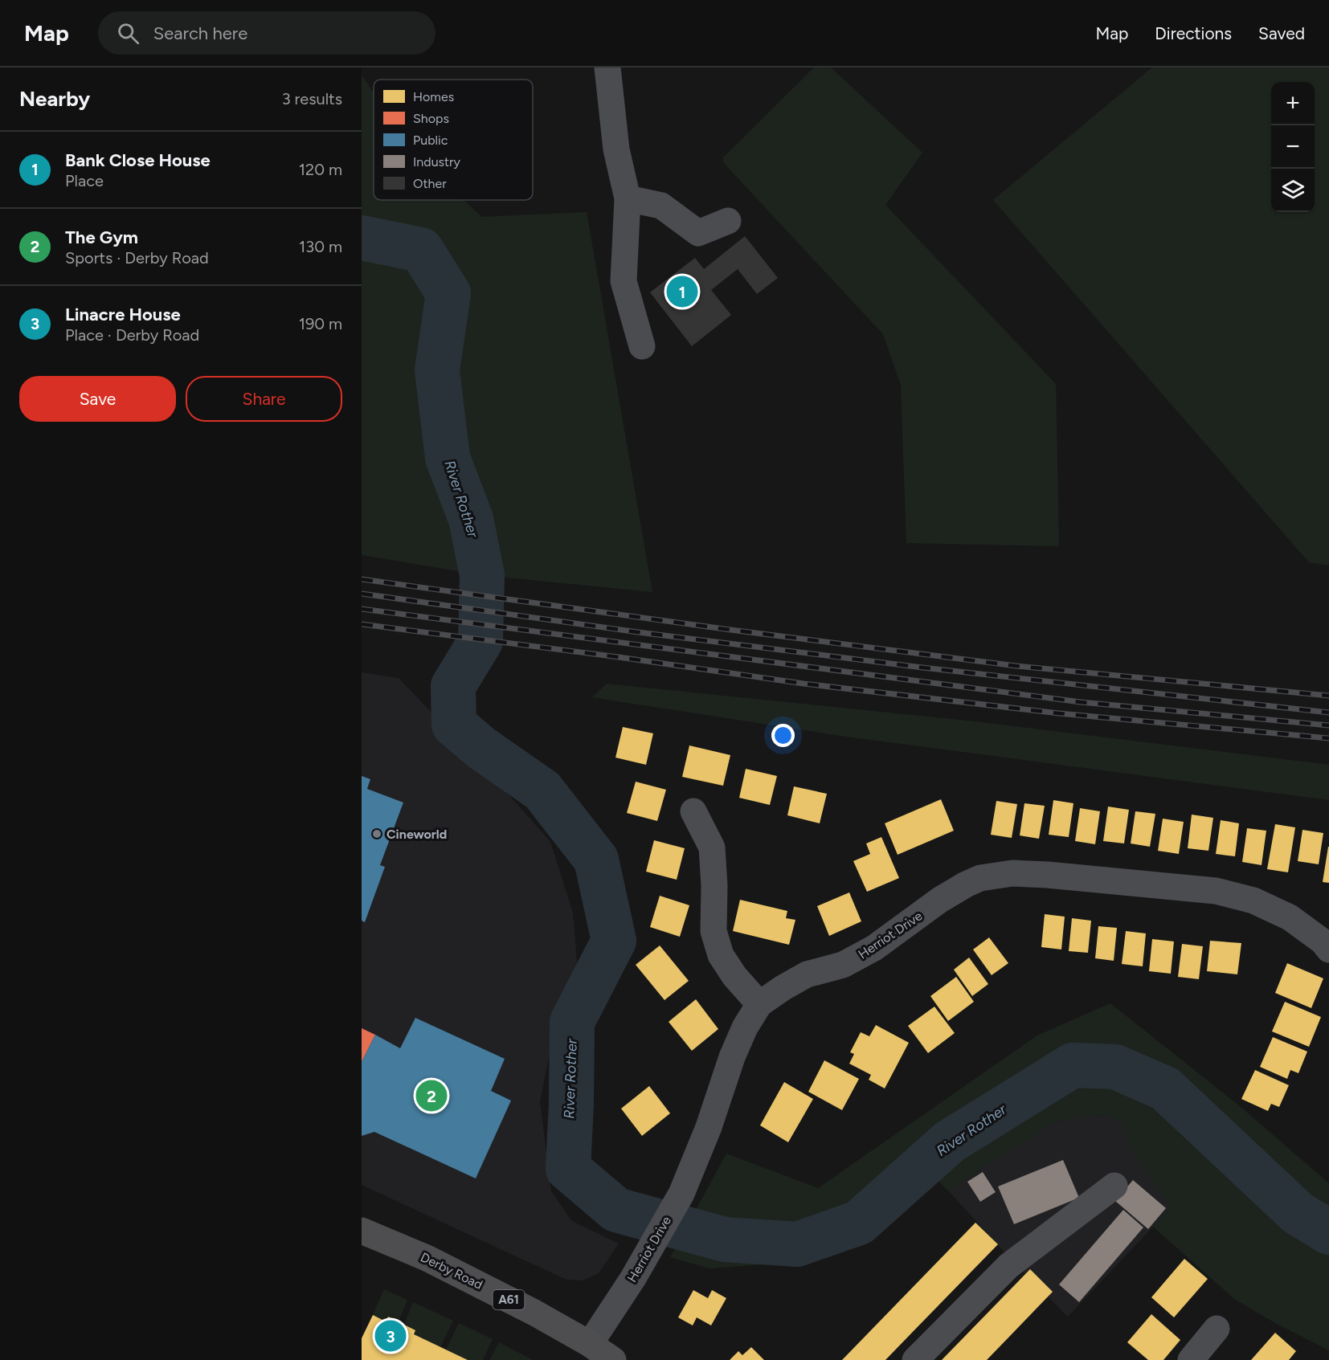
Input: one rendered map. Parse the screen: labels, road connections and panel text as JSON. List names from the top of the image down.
{
  "streets": {
    "highway": ["Derby Road", "A61"],
    "street": ["Herriot Drive"]
  },
  "crossings": [
    ["Herriot Drive", "Derby Road"]
  ],
  "water": ["River Rother"],
  "places": ["Cineworld"],
  "legend": [
    "Homes",
    "Shops",
    "Public",
    "Industry",
    "Other"
  ],
  "page": {
    "header": "Map",
    "search": "Search here",
    "nav": ["Map", "Directions", "Saved"],
    "heading": ["Nearby", "3 results"],
    "map_buttons": ["+", "−"],
    "list": [
      {
        "mark": "1",
        "name": "Bank Close House",
        "note": "Place",
        "value": "120 m"
      },
      {
        "mark": "2",
        "name": "The Gym",
        "note": "Sports · Derby Road",
        "value": "130 m"
      },
      {
        "mark": "3",
        "name": "Linacre House",
        "note": "Place · Derby Road",
        "value": "190 m"
      }
    ],
    "pins": ["1", "2", "3"],
    "buttons": ["Save", "Share"]
  }
}
